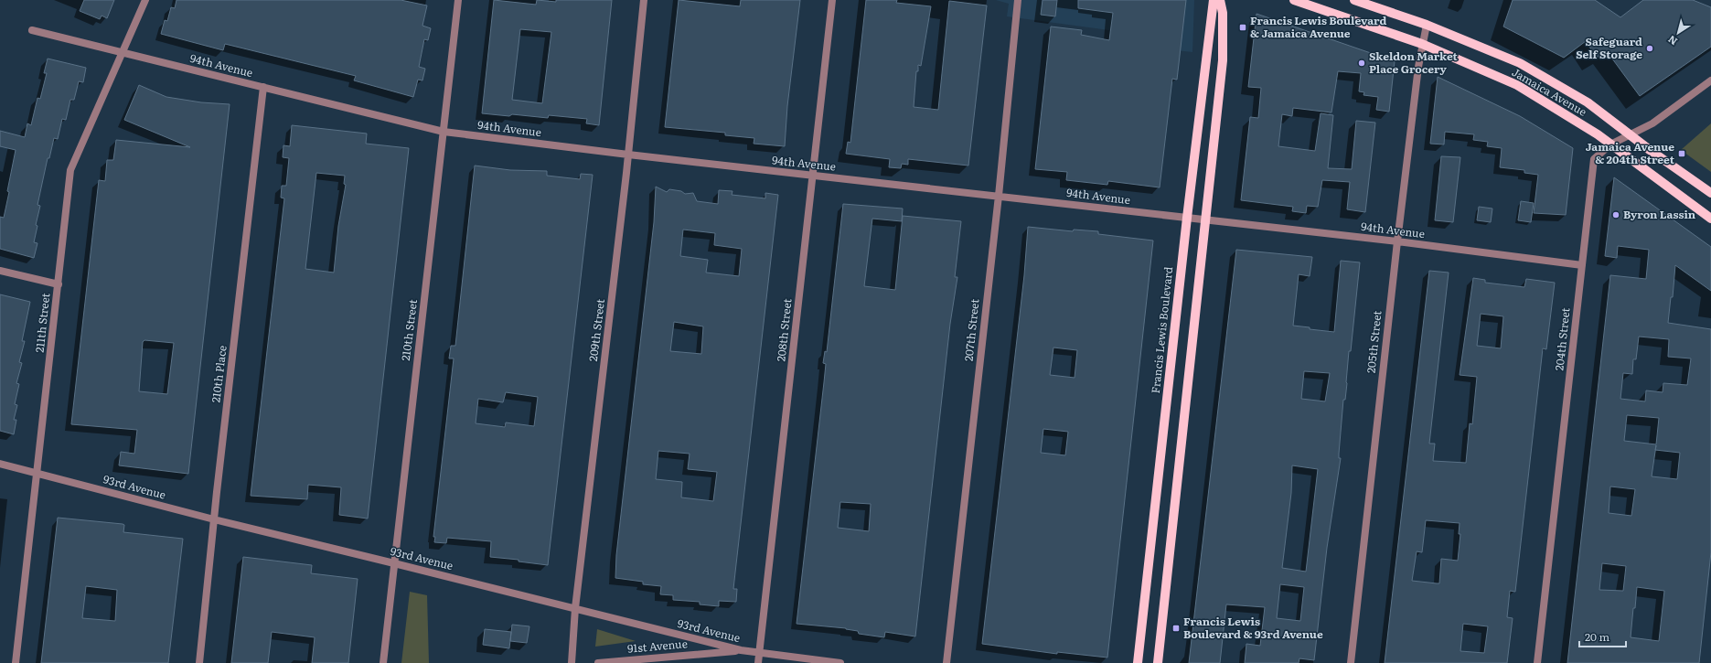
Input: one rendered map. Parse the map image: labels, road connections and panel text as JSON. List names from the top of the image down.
{
  "streets": {
    "main road": ["Jamaica Avenue", "Francis Lewis Boulevard"],
    "street": [
      "94th Avenue",
      "211th Street",
      "210th Street",
      "209th Street",
      "208th Street",
      "207th Street",
      "204th Street",
      "205th Street",
      "210th Place",
      "93rd Avenue",
      "91st Avenue"
    ]
  },
  "crossings": [
    ["94th Avenue", "211th Street"],
    ["94th Avenue", "210th Street"],
    ["94th Avenue", "209th Street"],
    ["94th Avenue", "208th Street"],
    ["94th Avenue", "207th Street"],
    ["94th Avenue", "Francis Lewis Boulevard"],
    ["94th Avenue", "204th Street"],
    ["94th Avenue", "205th Street"],
    ["94th Avenue", "210th Place"],
    ["Jamaica Avenue", "204th Street"],
    ["Jamaica Avenue", "205th Street"],
    ["211th Street", "93rd Avenue"],
    ["210th Street", "93rd Avenue"],
    ["209th Street", "93rd Avenue"],
    ["208th Street", "93rd Avenue"],
    ["210th Place", "93rd Avenue"],
    ["93rd Avenue", "91st Avenue"]
  ],
  "places": {
    "transit": ["Francis Lewis Boulevard & Jamaica Avenue", "Jamaica Avenue & 204th Street", "Francis Lewis Boulevard & 93rd Avenue"],
    "other": ["Safeguard Self Storage", "Skeldon Market Place Grocery", "Byron Lassin"]
  },
  "scale_bar": "20 m",
  "north": "bottom left"
}
